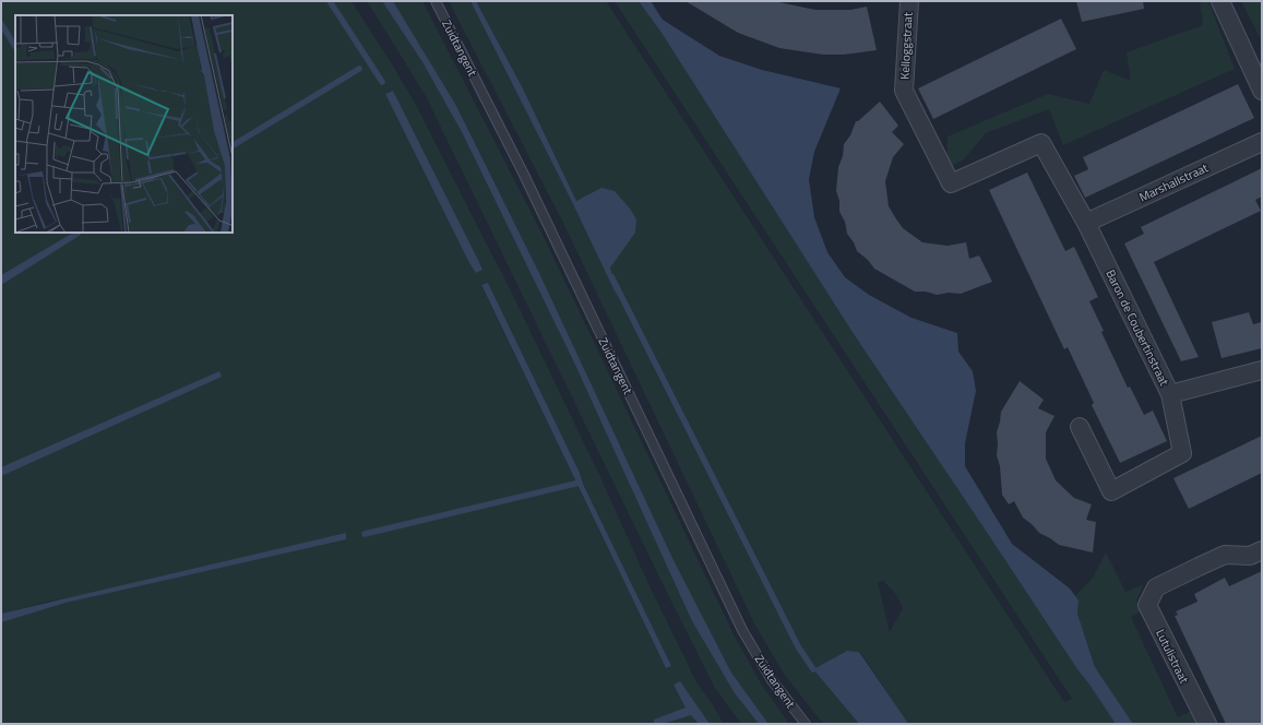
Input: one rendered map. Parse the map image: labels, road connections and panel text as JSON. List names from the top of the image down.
{
  "streets": {
    "street": [
      "Kelloggstraat",
      "Marshallstraat",
      "Baron de Coubertinstraat",
      "Lutulistraat"
    ],
    "lane": ["Zuidtangent"]
  },
  "crossings": [
    ["Kelloggstraat", "Baron de Coubertinstraat"],
    ["Marshallstraat", "Baron de Coubertinstraat"]
  ]
}
